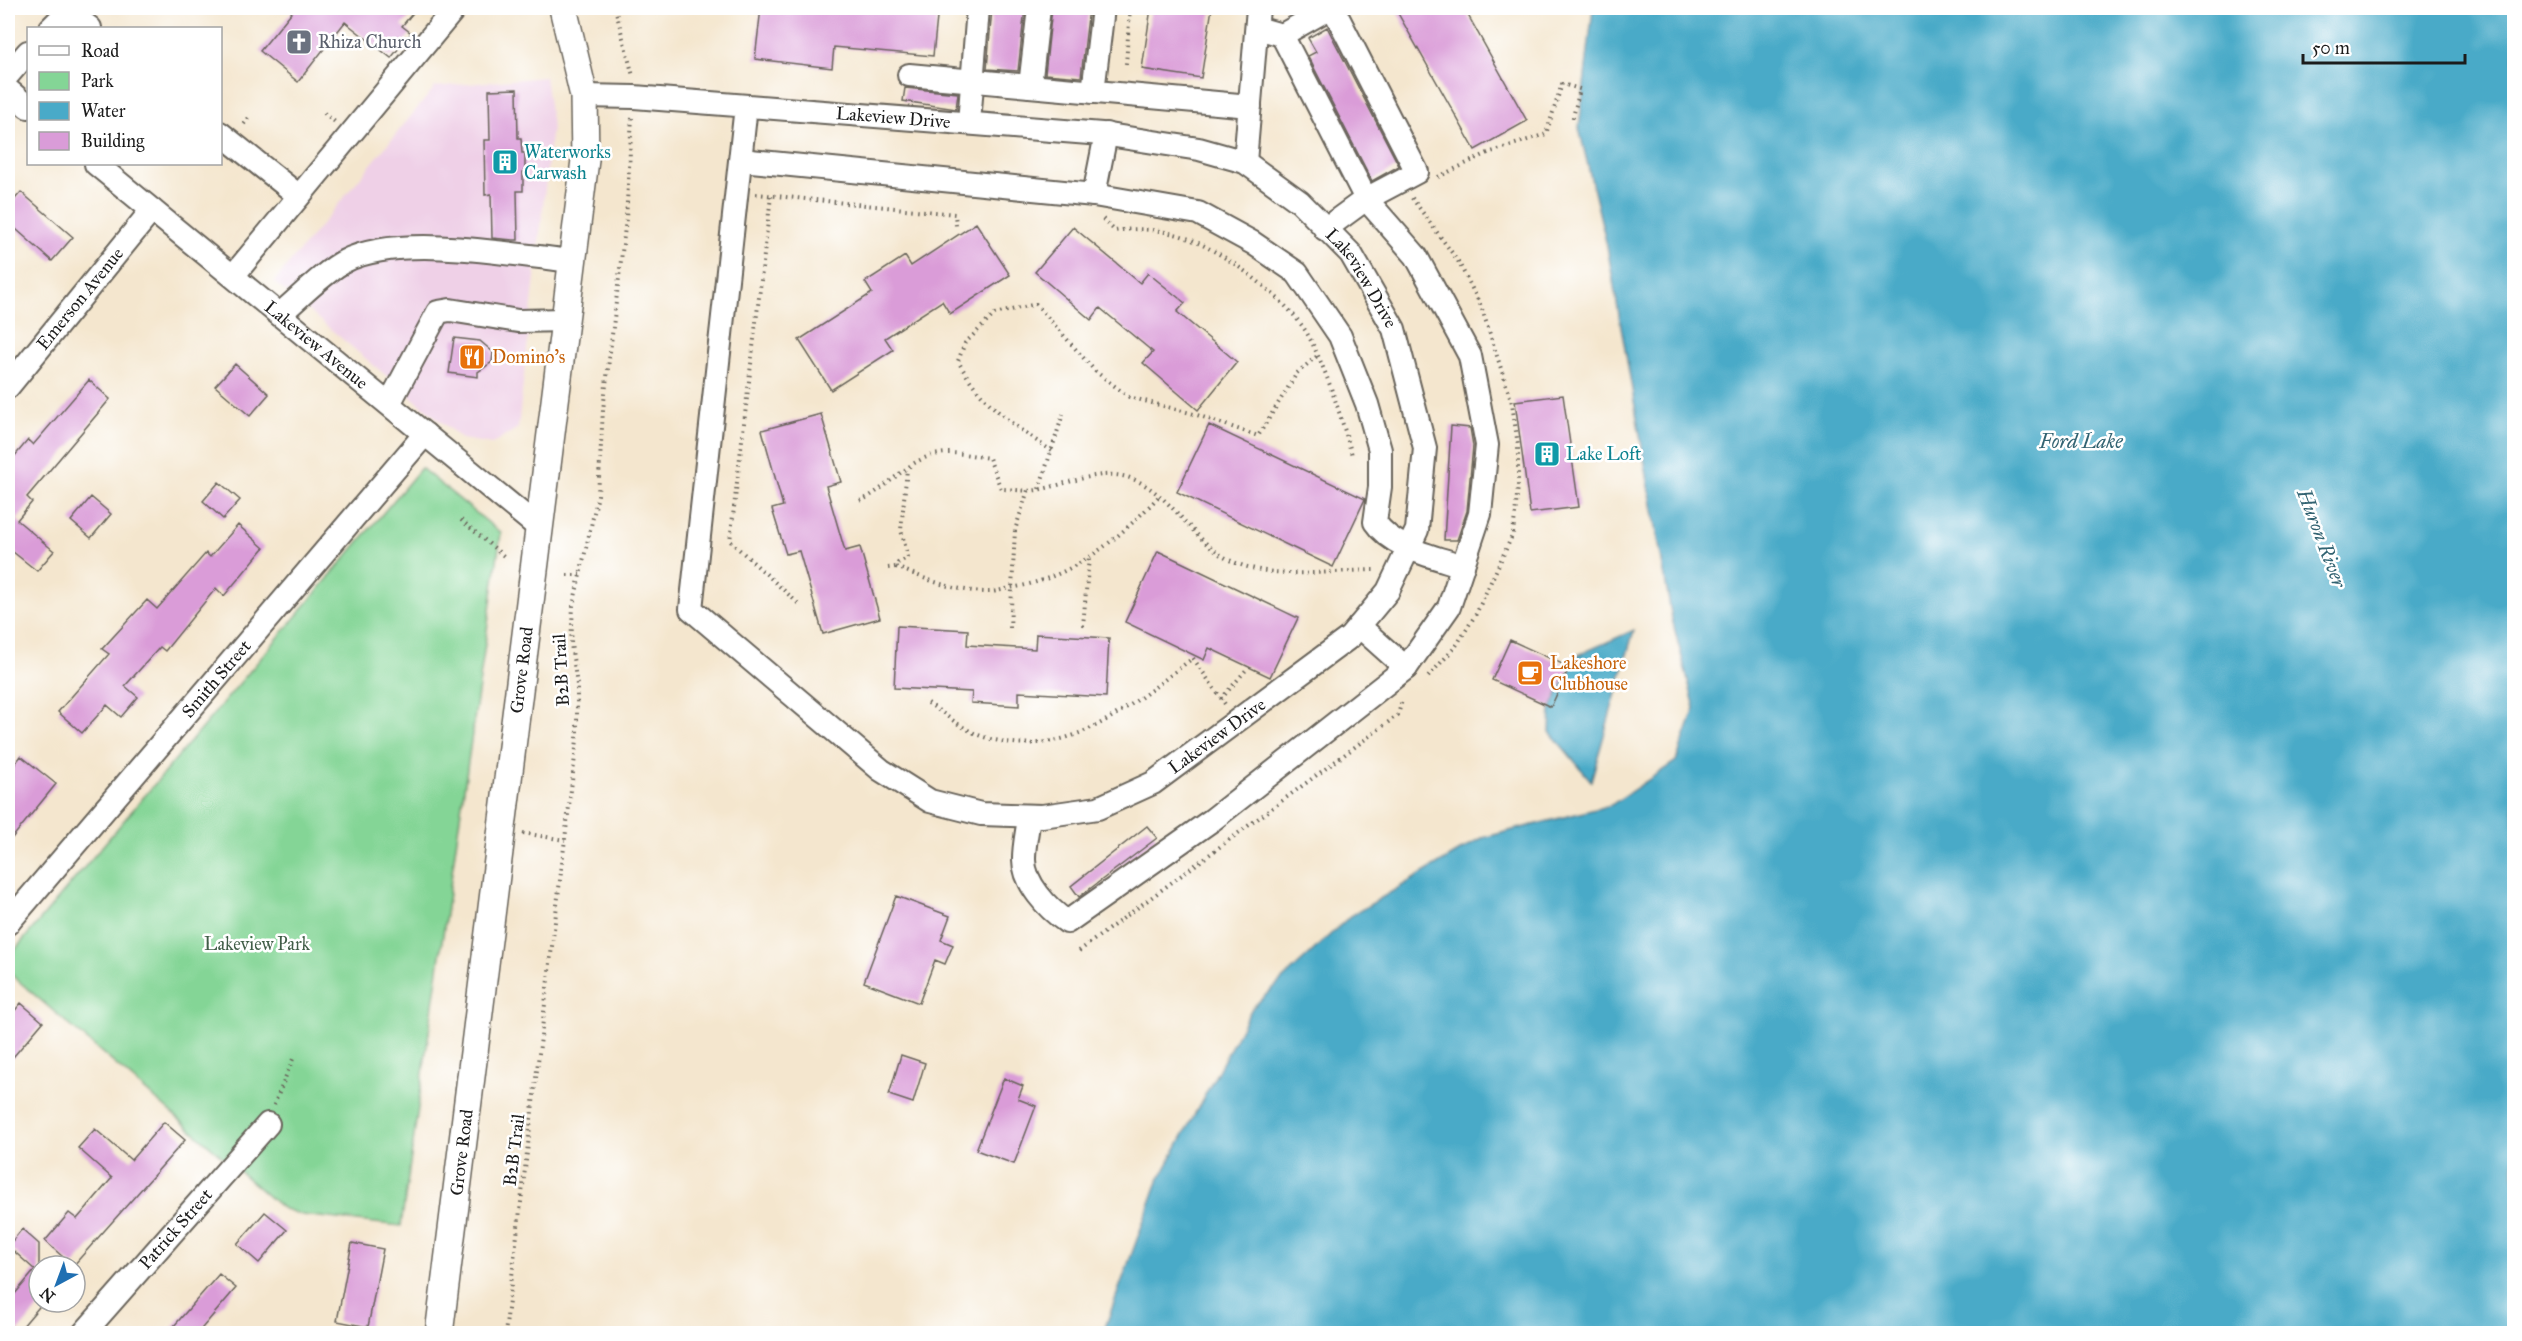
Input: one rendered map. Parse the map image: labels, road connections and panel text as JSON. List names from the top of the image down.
{
  "streets": {
    "main road": ["Grove Road"],
    "street": [
      "Lakeview Drive",
      "Emerson Avenue",
      "Lakeview Avenue",
      "Smith Street",
      "Patrick Street"
    ],
    "path": ["B2B Trail"]
  },
  "crossings": [
    ["Emerson Avenue", "Lakeview Avenue"],
    ["Lakeview Avenue", "Grove Road"],
    ["Lakeview Avenue", "Smith Street"]
  ],
  "water": ["Ford Lake", "Huron River"],
  "parks": ["Lakeview Park"],
  "places": {
    "church": ["Rhiza Church"],
    "building": ["Waterworks Carwash", "Lake Loft"],
    "restaurant": ["Domino's"],
    "cafe": ["Lakeshore Clubhouse"]
  },
  "legend": [
    "Road",
    "Park",
    "Water",
    "Building"
  ],
  "scale_bar": "50 m",
  "north": "bottom left"
}
